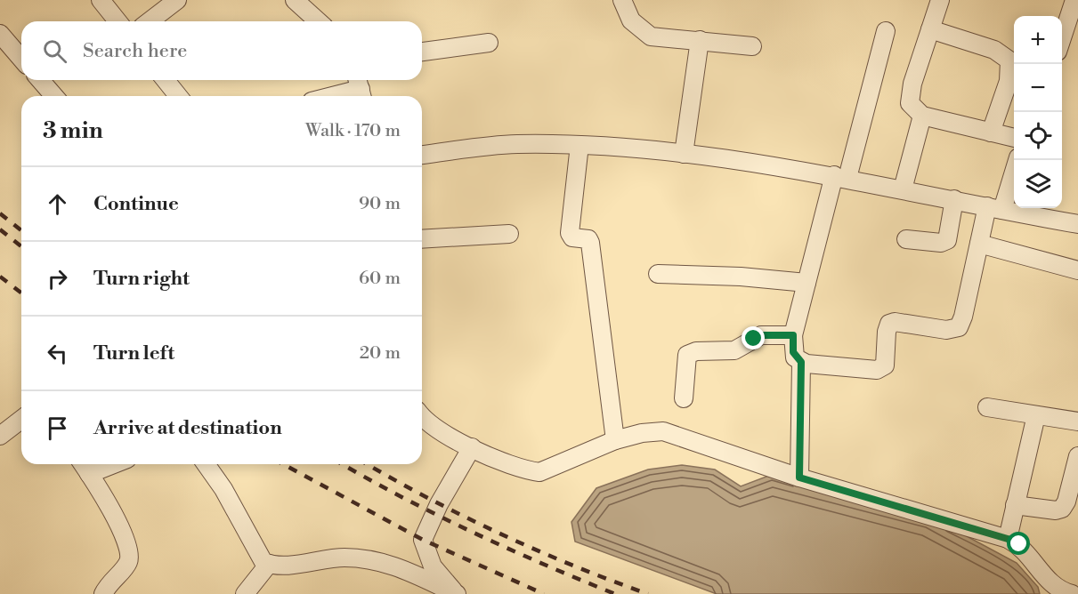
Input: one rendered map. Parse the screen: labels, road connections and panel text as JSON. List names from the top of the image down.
{
  "page": {
    "map_buttons": ["+", "−"],
    "search": "Search here",
    "heading": ["3 min", "Walk · 170 m"],
    "list": [
      ["Continue", "90 m"],
      ["Turn right", "60 m"],
      ["Turn left", "20 m"],
      "Arrive at destination"
    ]
  }
}
